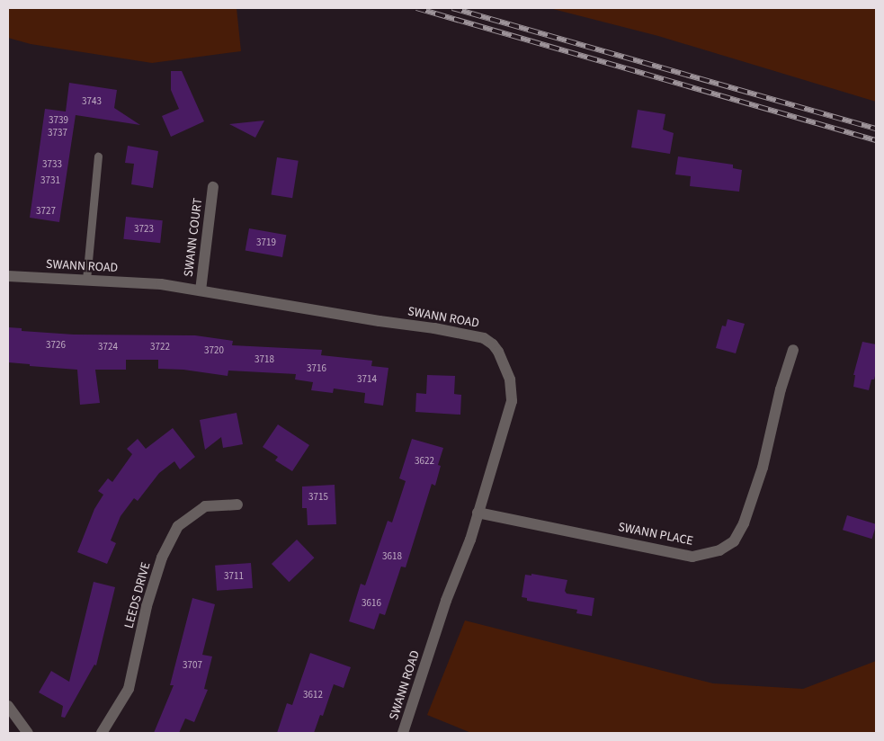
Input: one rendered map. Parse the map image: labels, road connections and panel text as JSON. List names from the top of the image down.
{
  "streets": {
    "street": [
      "SWANN COURT",
      "SWANN ROAD",
      "SWANN PLACE",
      "LEEDS DRIVE"
    ]
  },
  "crossings": [
    ["SWANN COURT", "SWANN ROAD"],
    ["SWANN ROAD", "SWANN PLACE"]
  ],
  "house_numbers": [
    "3743",
    "3739",
    "3737",
    "3733",
    "3731",
    "3727",
    "3723",
    "3719",
    "3726",
    "3724",
    "3722",
    "3720",
    "3718",
    "3716",
    "3714",
    "3622",
    "3715",
    "3618",
    "3711",
    "3616",
    "3707",
    "3612"
  ]
}
